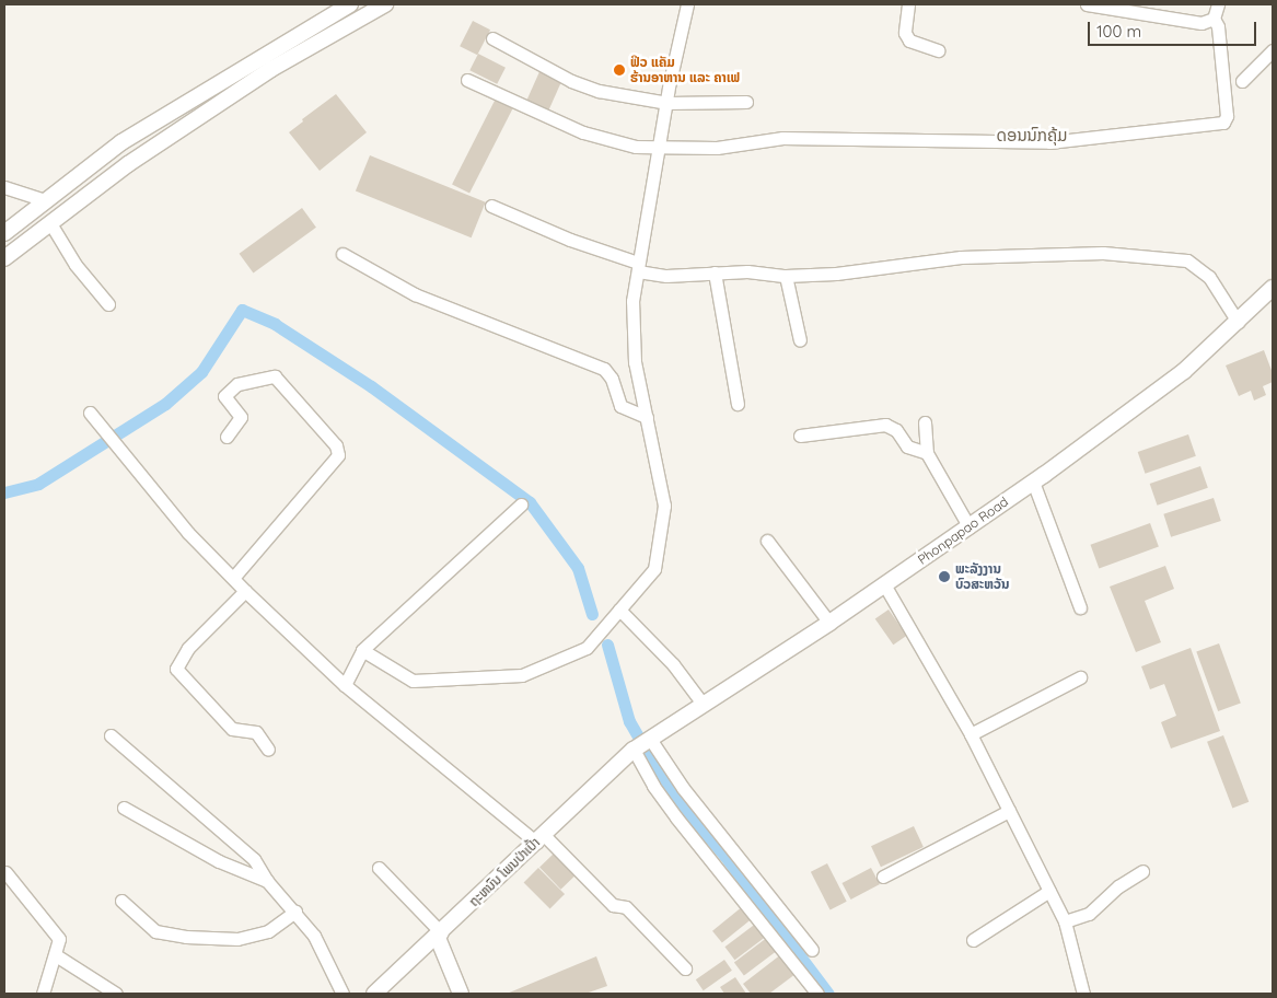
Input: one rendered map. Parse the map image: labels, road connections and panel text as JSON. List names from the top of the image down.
{
  "streets": {
    "street": ["Phonpapao Road", "ຖະຫນົນ ໂພນປ່າເປົ້າ"]
  },
  "crossings": [
    ["Phonpapao Road", "ຖະຫນົນ ໂພນປ່າເປົ້າ"]
  ],
  "districts": ["ດອນນົກຄຸ້ມ"],
  "places": ["ຟິວ ແຄັມ ຮ້ານອາຫານ ແລະ ຄາເຟ", "ພະລັງງານ ບົວສະຫວັນ"],
  "scale_bar": "100 m"
}
